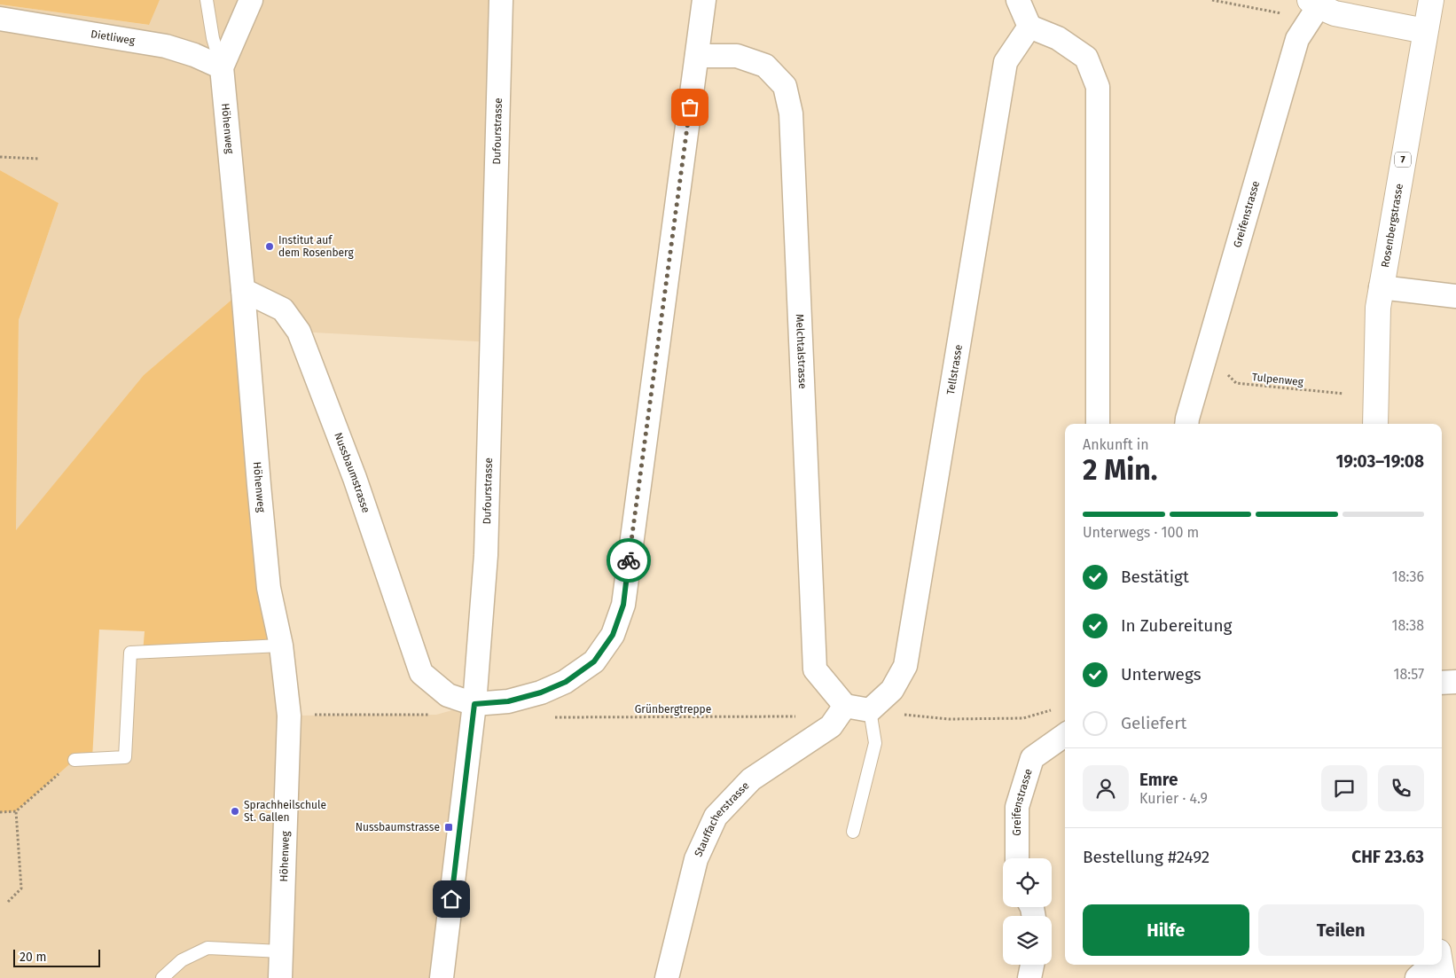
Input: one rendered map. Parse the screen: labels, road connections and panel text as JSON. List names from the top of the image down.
{
  "streets": {
    "main road": ["7", "Rosenbergstrasse"],
    "street": [
      "Dietliweg",
      "Höhenweg",
      "Dufourstrasse",
      "Greifenstrasse",
      "Melchtalstrasse",
      "Tellstrasse",
      "Nussbaumstrasse",
      "Stauffacherstrasse"
    ],
    "path": ["Tulpenweg", "Grünbergtreppe"]
  },
  "crossings": [
    ["Dietliweg", "Höhenweg"],
    ["Höhenweg", "Nussbaumstrasse"],
    ["Dufourstrasse", "Nussbaumstrasse"],
    ["Melchtalstrasse", "Stauffacherstrasse"]
  ],
  "places": {
    "other": ["Institut auf dem Rosenberg", "Sprachheilschule St. Gallen"],
    "transit": ["Nussbaumstrasse"]
  },
  "scale_bar": "20 m",
  "page": {
    "heading": ["2 Min.", "Ankunft in", "19:03–19:08"],
    "panel": [
      "Emre",
      "Kurier · 4.9",
      "Bestellung #2492",
      "CHF 23.63"
    ],
    "bar": "Unterwegs · 100 m",
    "list": [
      ["Bestätigt", "18:36"],
      ["In Zubereitung", "18:38"],
      ["Unterwegs", "18:57"],
      "Geliefert"
    ],
    "buttons": ["Hilfe", "Teilen"],
    "scale": "20 m"
  }
}
